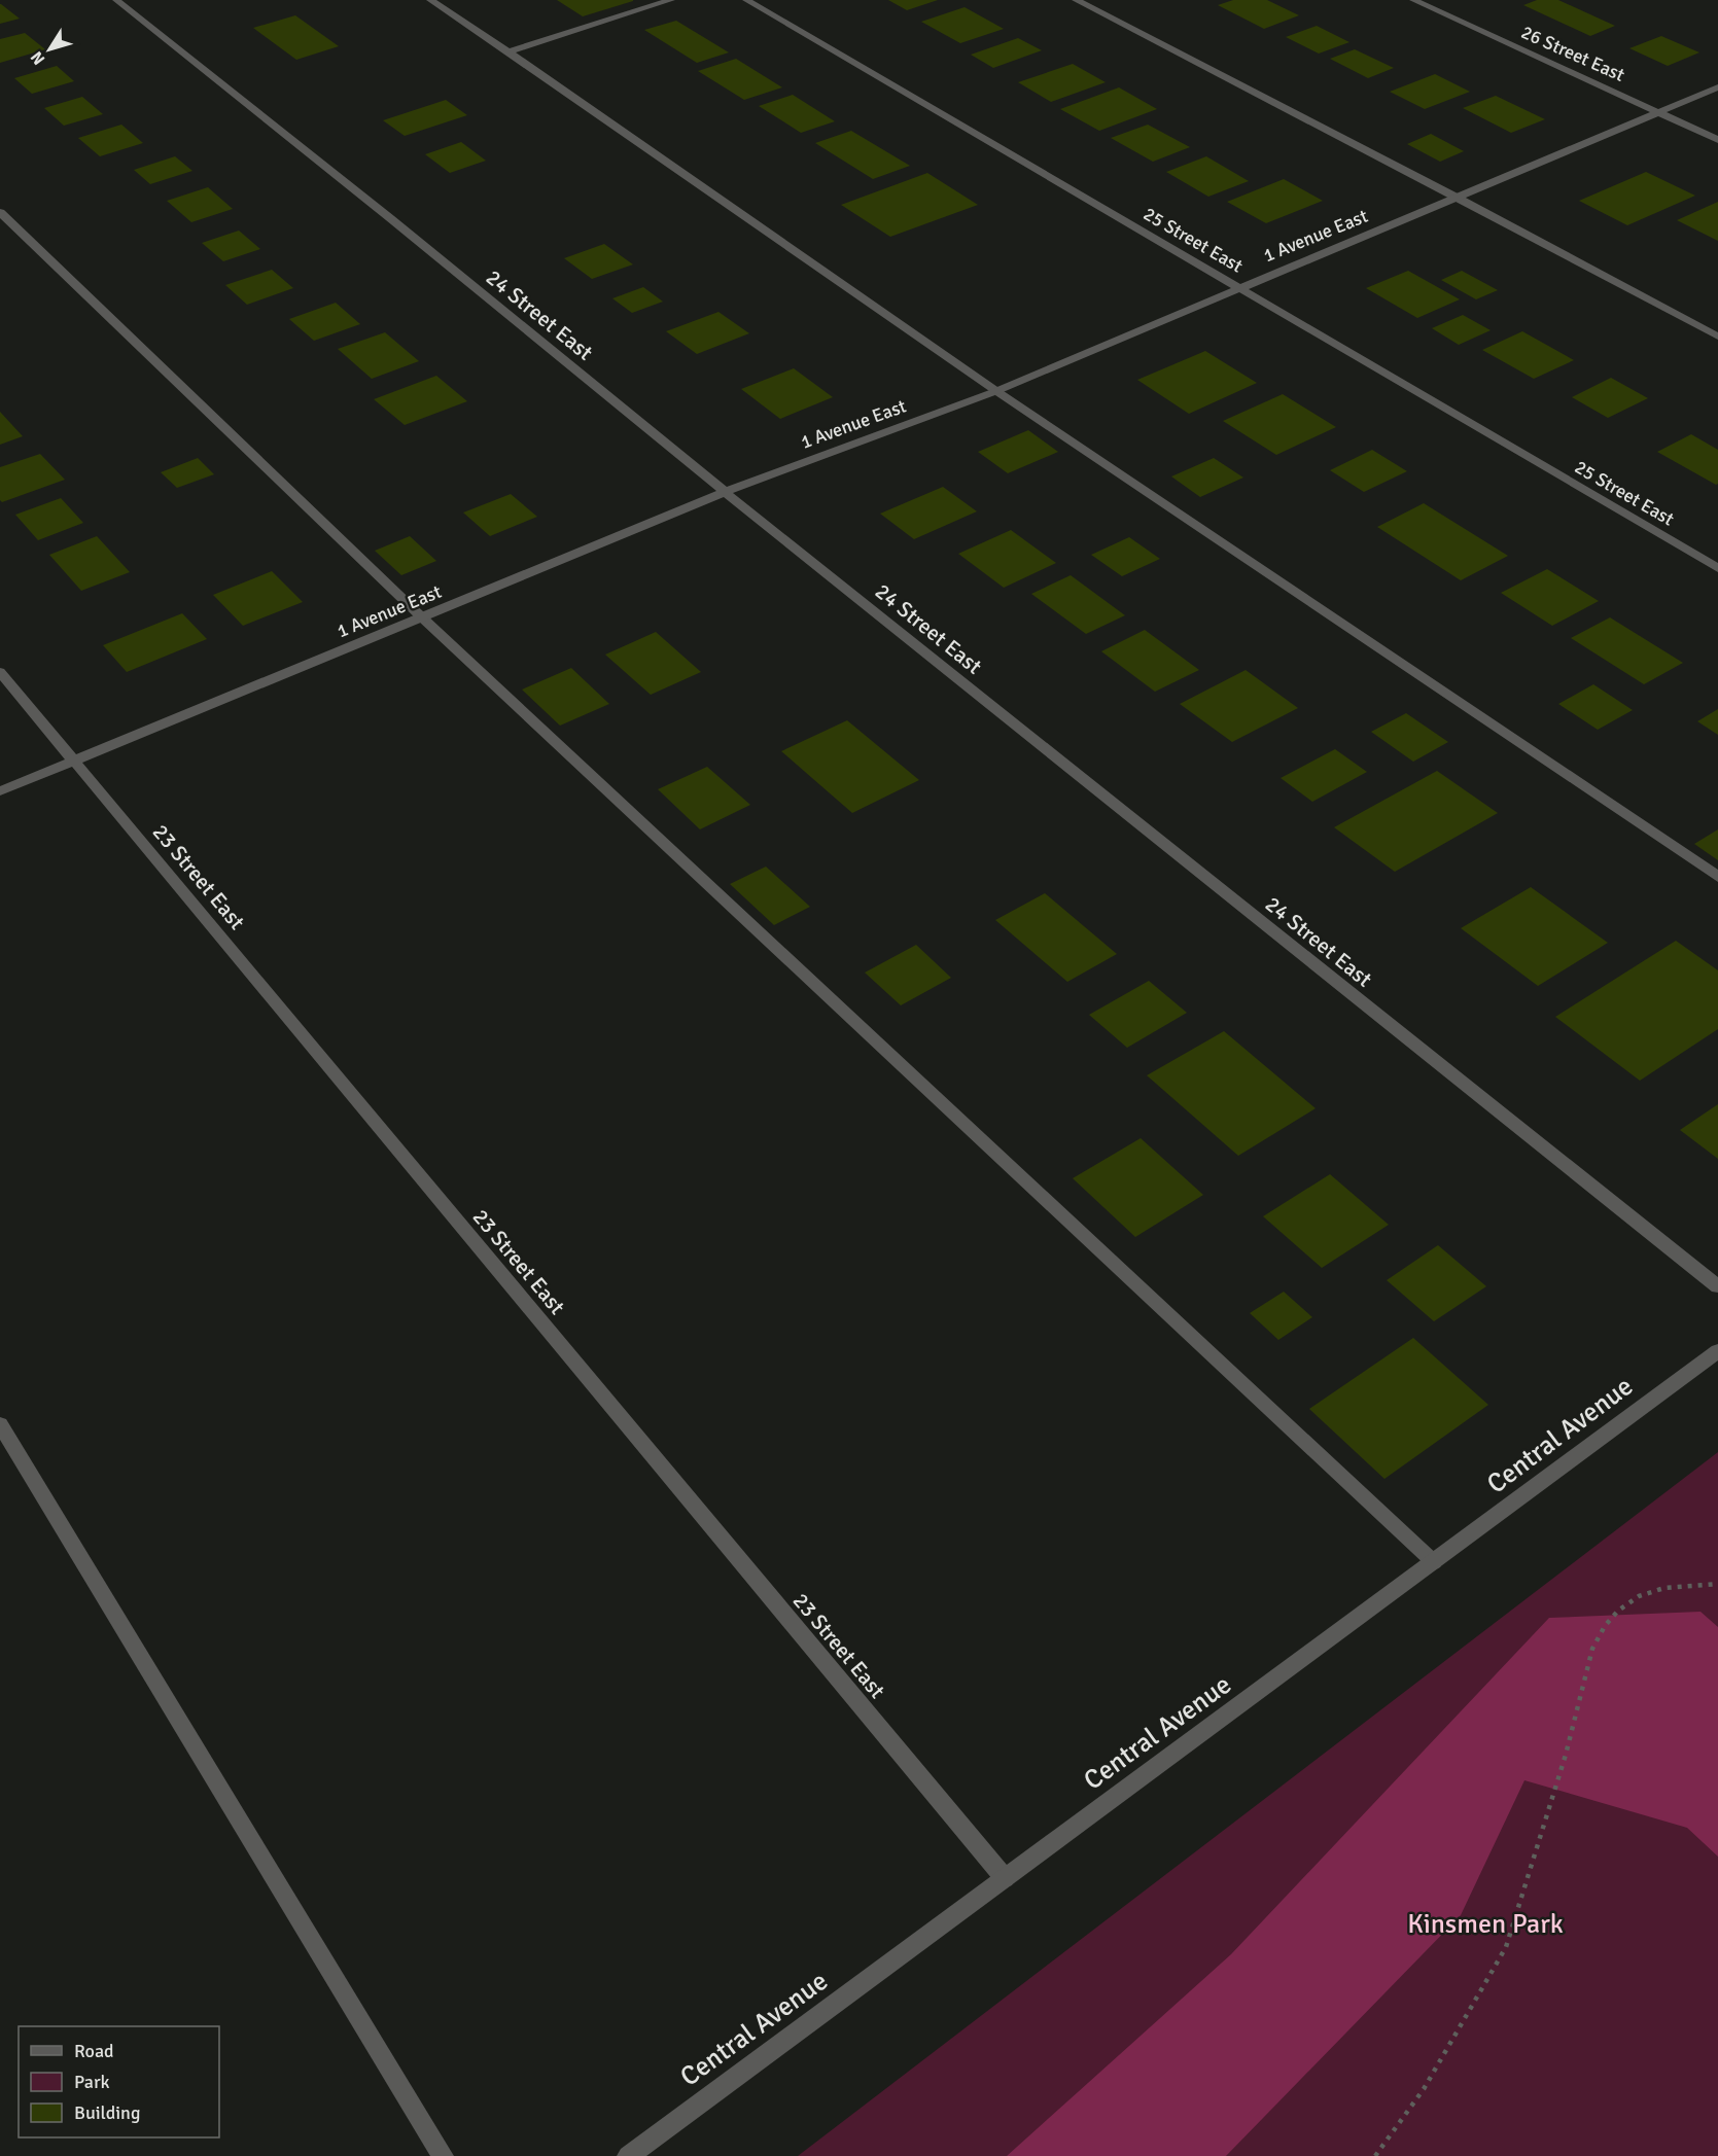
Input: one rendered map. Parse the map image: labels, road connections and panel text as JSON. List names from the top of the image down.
{
  "streets": {
    "street": [
      "26 Street East",
      "1 Avenue East",
      "25 Street East",
      "24 Street East",
      "23 Street East",
      "Central Avenue"
    ]
  },
  "crossings": [
    ["26 Street East", "1 Avenue East"],
    ["1 Avenue East", "25 Street East"],
    ["1 Avenue East", "24 Street East"],
    ["1 Avenue East", "23 Street East"],
    ["23 Street East", "Central Avenue"]
  ],
  "parks": ["Kinsmen Park"],
  "legend": ["Road", "Park", "Building"],
  "north": "bottom left"
}
